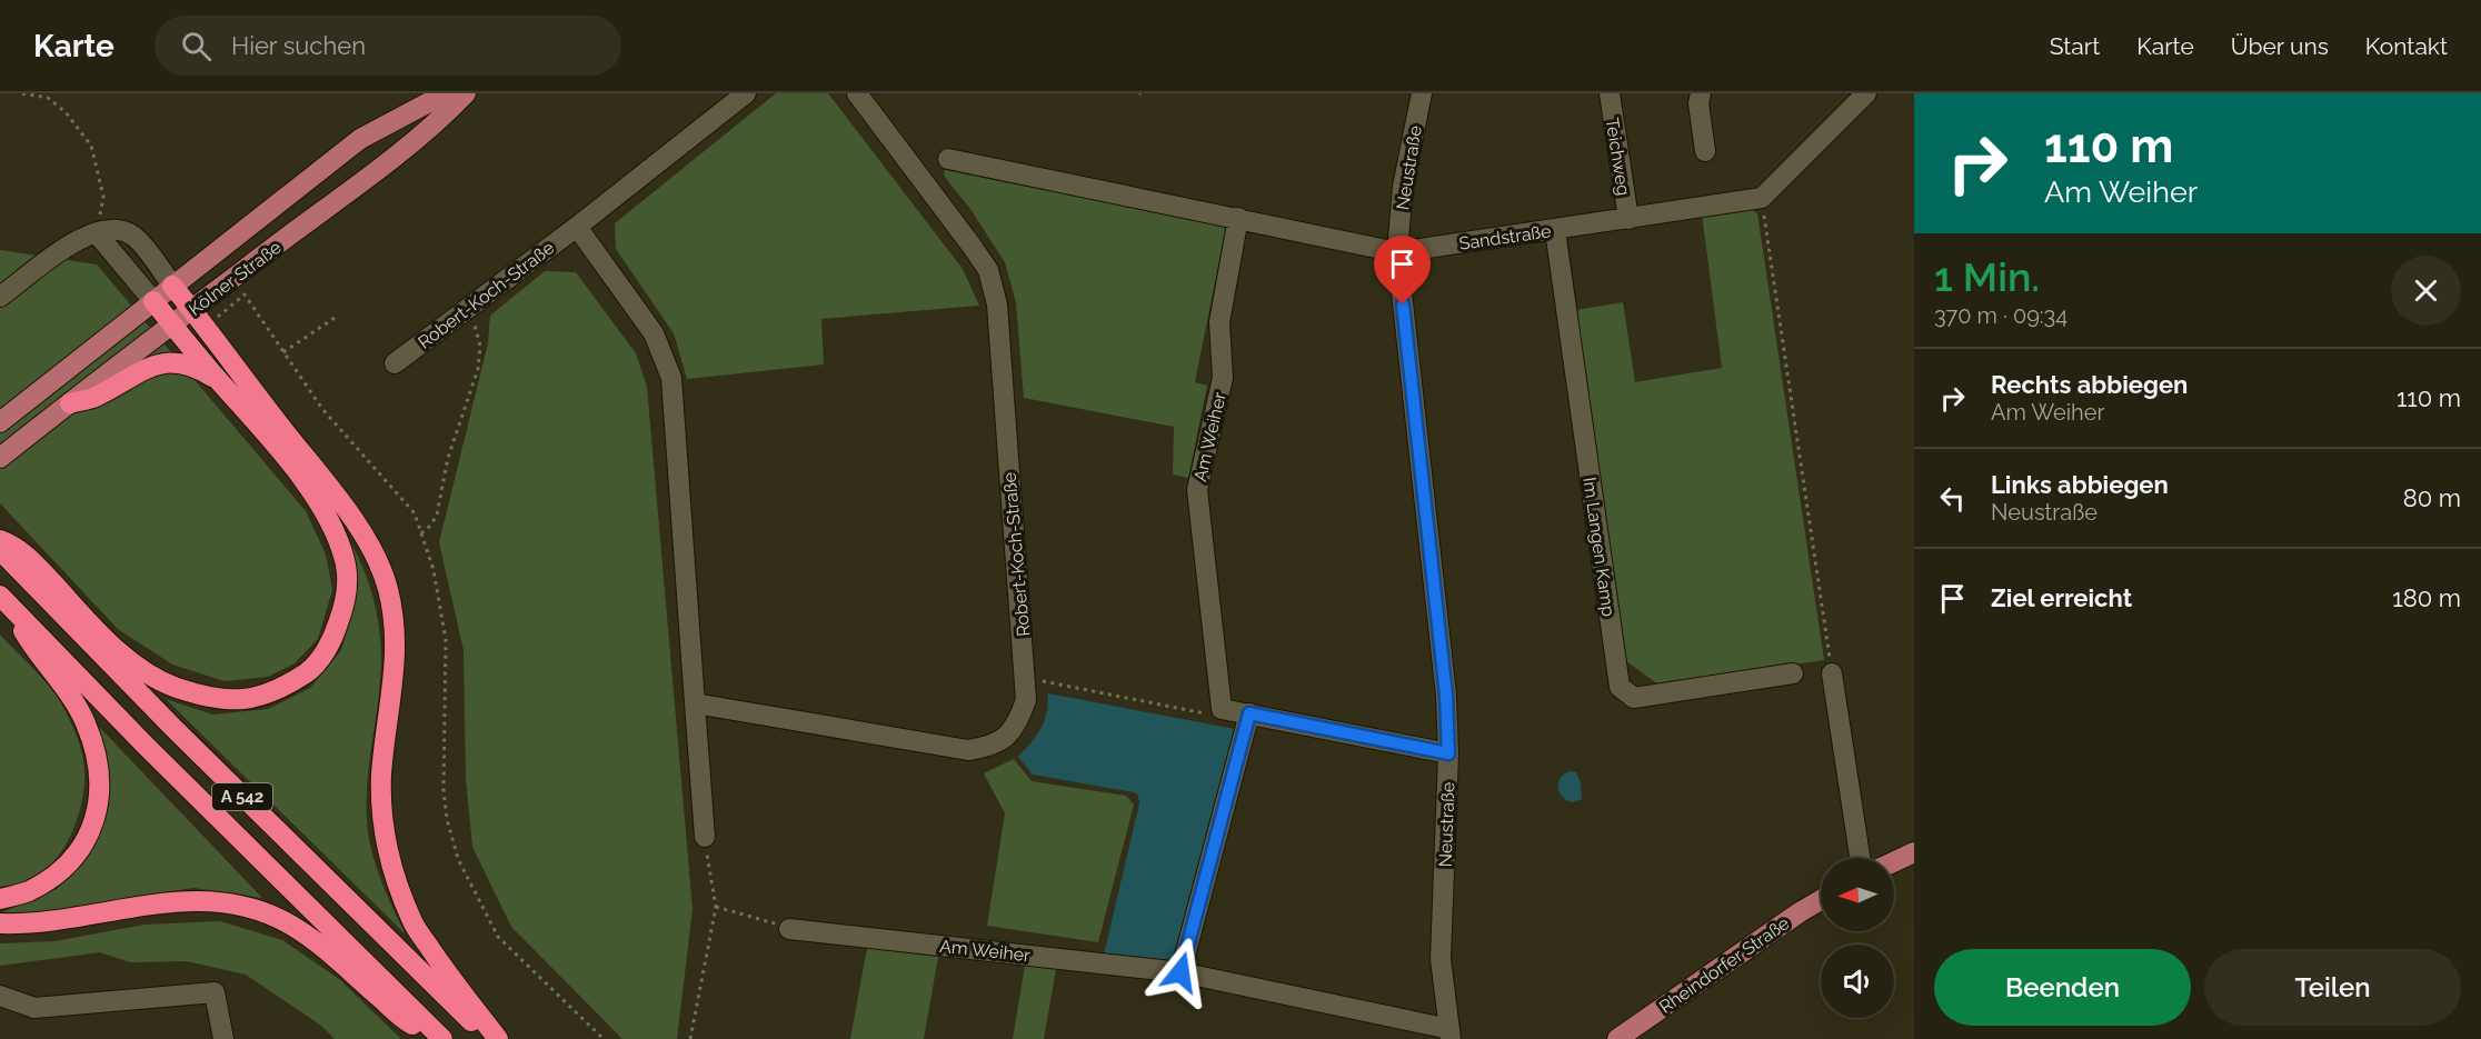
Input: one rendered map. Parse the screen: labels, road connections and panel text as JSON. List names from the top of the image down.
{
  "streets": {
    "highway": ["A 542"],
    "main road": ["Kölner Straße", "Rheindorfer Straße"],
    "street": [
      "Teichweg",
      "Neustraße",
      "Sandstraße",
      "Robert-Koch-Straße",
      "Am Weiher",
      "Im Langen Kamp"
    ]
  },
  "crossings": [
    ["Teichweg", "Sandstraße"],
    ["Neustraße", "Sandstraße"],
    ["Neustraße", "Am Weiher"],
    ["Sandstraße", "Am Weiher"],
    ["Sandstraße", "Im Langen Kamp"]
  ],
  "north": "left",
  "page": {
    "header": "Karte",
    "search": "Hier suchen",
    "nav": [
      "Start",
      "Karte",
      "Über uns",
      "Kontakt"
    ],
    "turn": ["110 m", "Am Weiher"],
    "heading": ["1 Min.", "370 m · 09:34"],
    "list": [
      {
        "name": "Rechts abbiegen",
        "note": "Am Weiher",
        "value": "110 m"
      },
      {
        "name": "Links abbiegen",
        "note": "Neustraße",
        "value": "80 m"
      },
      {
        "name": "Ziel erreicht",
        "value": "180 m"
      }
    ],
    "buttons": ["Beenden", "Teilen"]
  }
}
